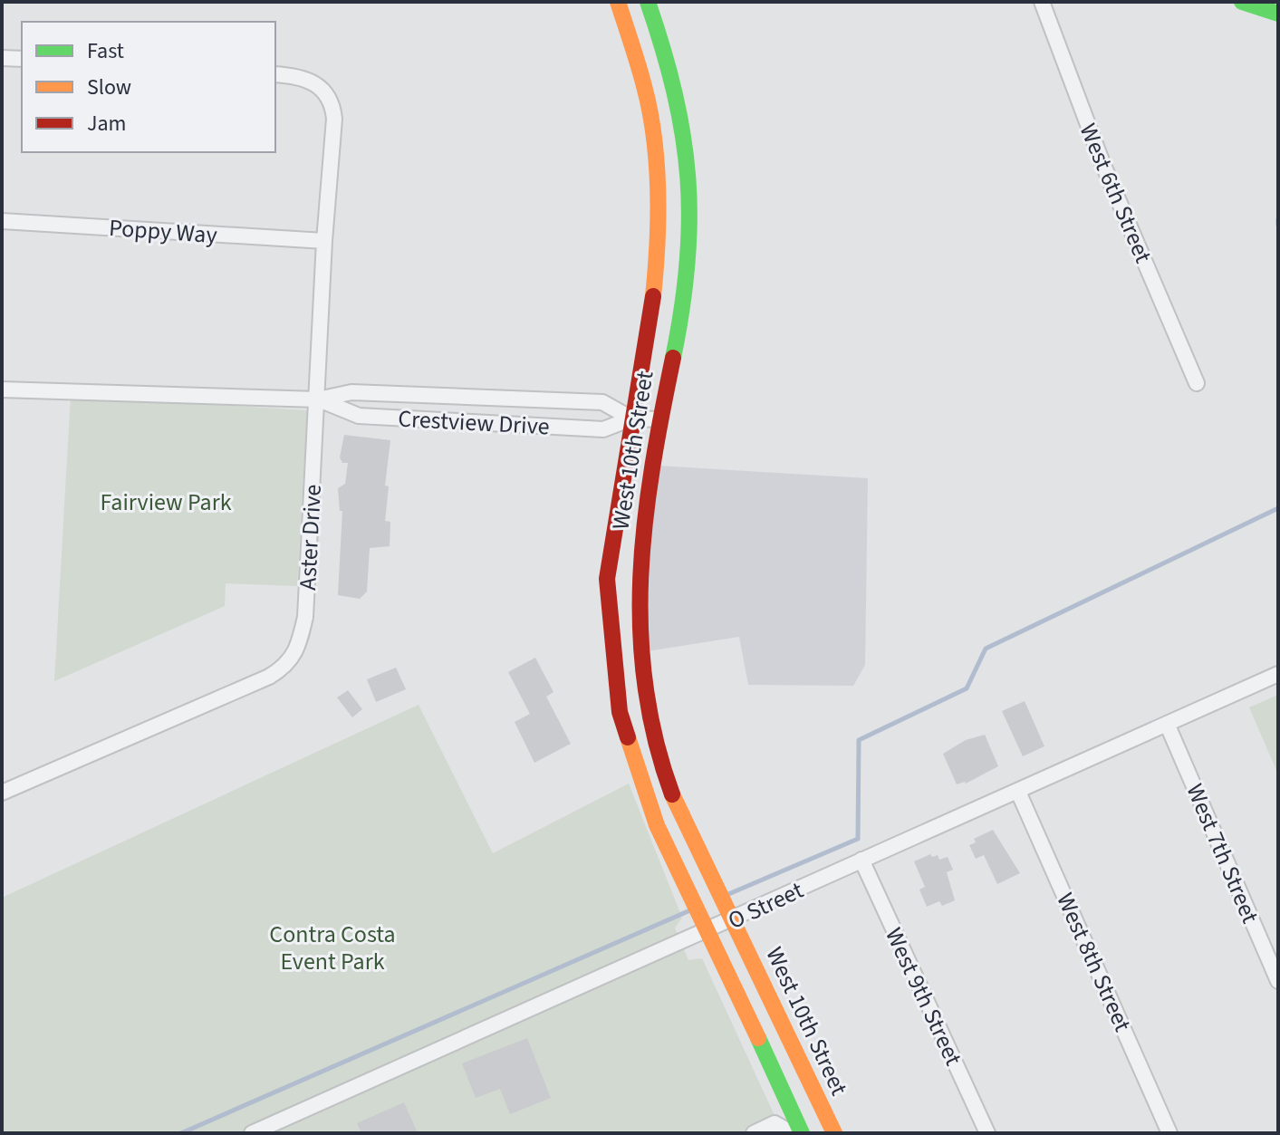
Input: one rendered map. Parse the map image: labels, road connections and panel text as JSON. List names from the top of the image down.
{
  "streets": {
    "main road": ["West 10th Street"],
    "street": [
      "West 6th Street",
      "Poppy Way",
      "Crestview Drive",
      "Aster Drive",
      "West 7th Street",
      "O Street",
      "West 8th Street",
      "West 9th Street"
    ]
  },
  "crossings": [
    ["Poppy Way", "Aster Drive"],
    ["Crestview Drive", "West 10th Street"],
    ["Crestview Drive", "Aster Drive"],
    ["West 10th Street", "O Street"],
    ["West 7th Street", "O Street"],
    ["O Street", "West 8th Street"],
    ["O Street", "West 9th Street"]
  ],
  "parks": ["Fairview Park", "Contra Costa Event Park"],
  "legend": ["Fast", "Slow", "Jam"]
}
